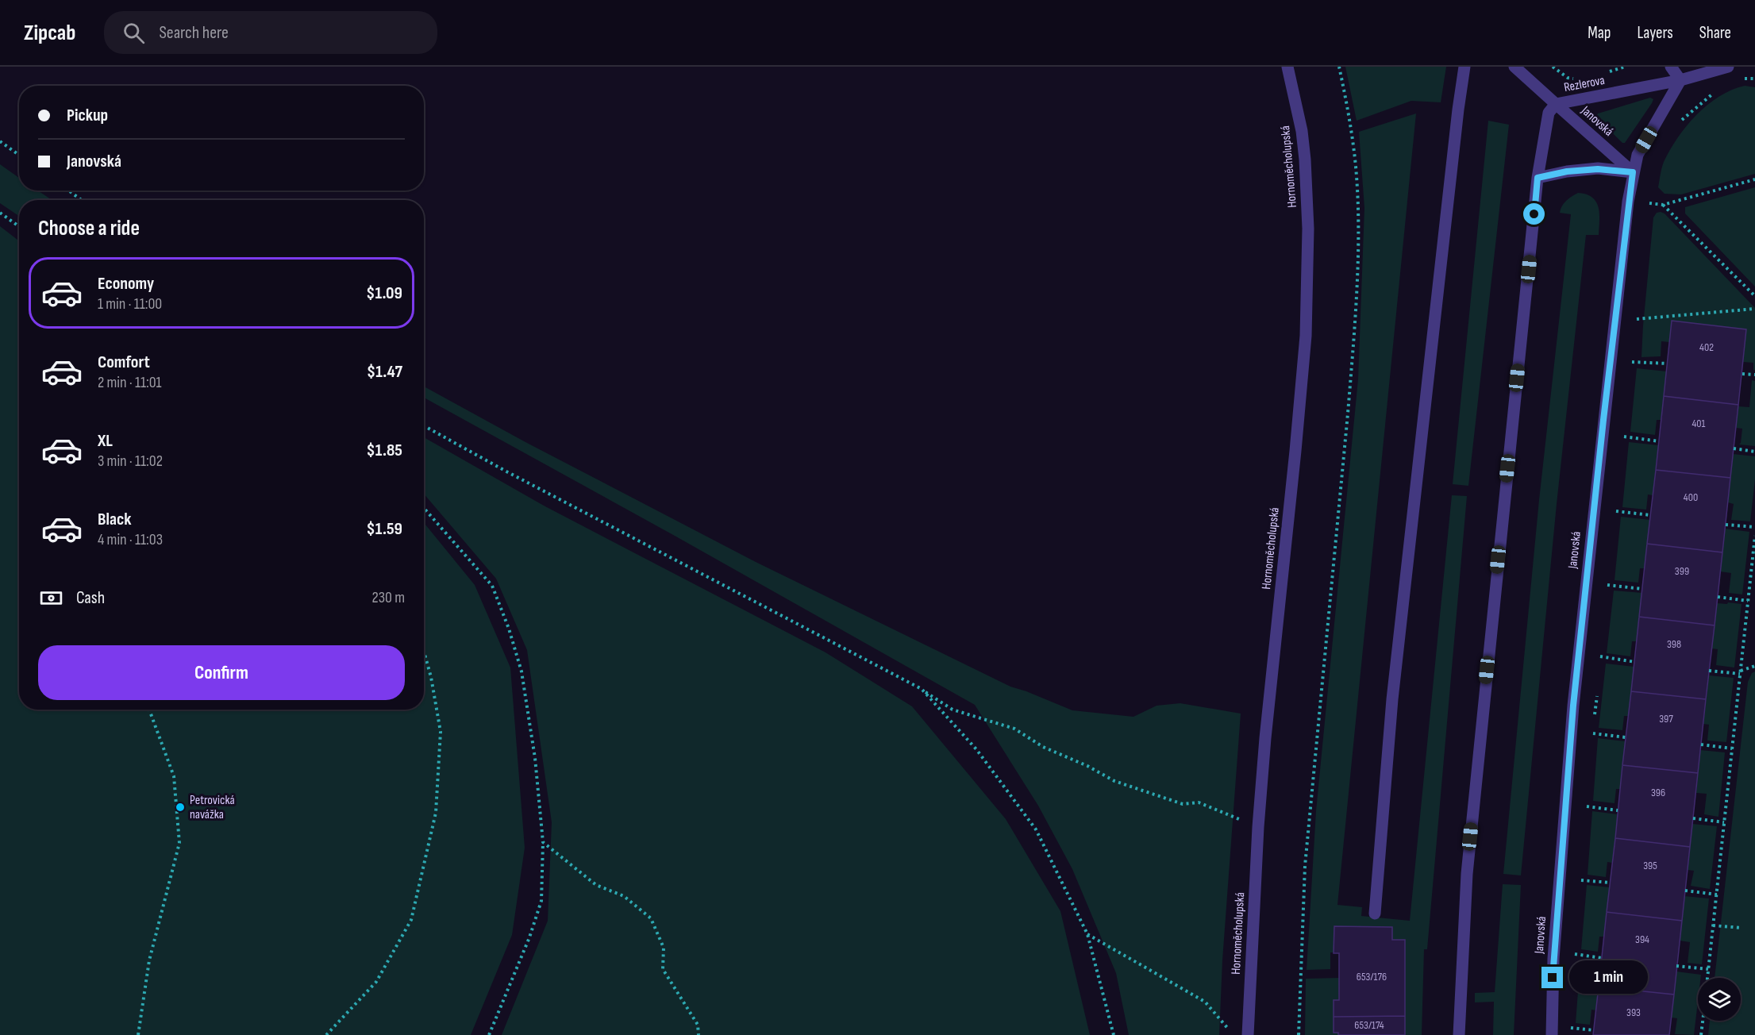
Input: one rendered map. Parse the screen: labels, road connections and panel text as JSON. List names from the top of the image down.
{
  "streets": {
    "street": ["Rezlerova", "Janovská", "Hornoměcholupská"]
  },
  "crossings": [
    ["Rezlerova", "Janovská"]
  ],
  "places": ["Petrovická navážka"],
  "house_numbers": [
    "402",
    "401",
    "400",
    "399",
    "398",
    "397",
    "396",
    "395",
    "394",
    "653/176",
    "393",
    "653/174"
  ],
  "page": {
    "header": "Zipcab",
    "search": "Search here",
    "nav": ["Map", "Layers", "Share"],
    "banner": ["Pickup", "Janovská"],
    "heading": "Choose a ride",
    "list": [
      {
        "name": "Economy",
        "note": "1 min · 11:00",
        "value": "$1.09"
      },
      {
        "name": "Comfort",
        "note": "2 min · 11:01",
        "value": "$1.47"
      },
      {
        "name": "XL",
        "note": "3 min · 11:02",
        "value": "$1.85"
      },
      {
        "name": "Black",
        "note": "4 min · 11:03",
        "value": "$1.59"
      }
    ],
    "pay": ["Cash", "230 m"],
    "buttons": "Confirm",
    "bubble": "1 min"
  }
}
